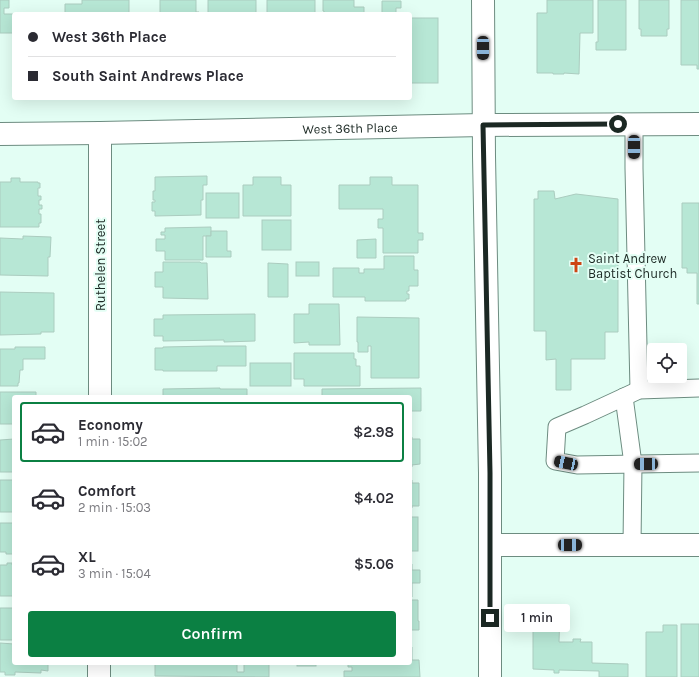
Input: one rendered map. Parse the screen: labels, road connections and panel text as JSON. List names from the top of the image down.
{
  "streets": {
    "street": ["West 36th Place", "Ruthelen Street"]
  },
  "crossings": [
    ["West 36th Place", "Ruthelen Street"]
  ],
  "places": {
    "church": ["Saint Andrew Baptist Church"]
  },
  "page": {
    "banner": ["West 36th Place", "South Saint Andrews Place"],
    "list": [
      {
        "name": "Economy",
        "note": "1 min · 15:02",
        "value": "$2.98"
      },
      {
        "name": "Comfort",
        "note": "2 min · 15:03",
        "value": "$4.02"
      },
      {
        "name": "XL",
        "note": "3 min · 15:04",
        "value": "$5.06"
      }
    ],
    "buttons": "Confirm",
    "bubble": "1 min"
  }
}
